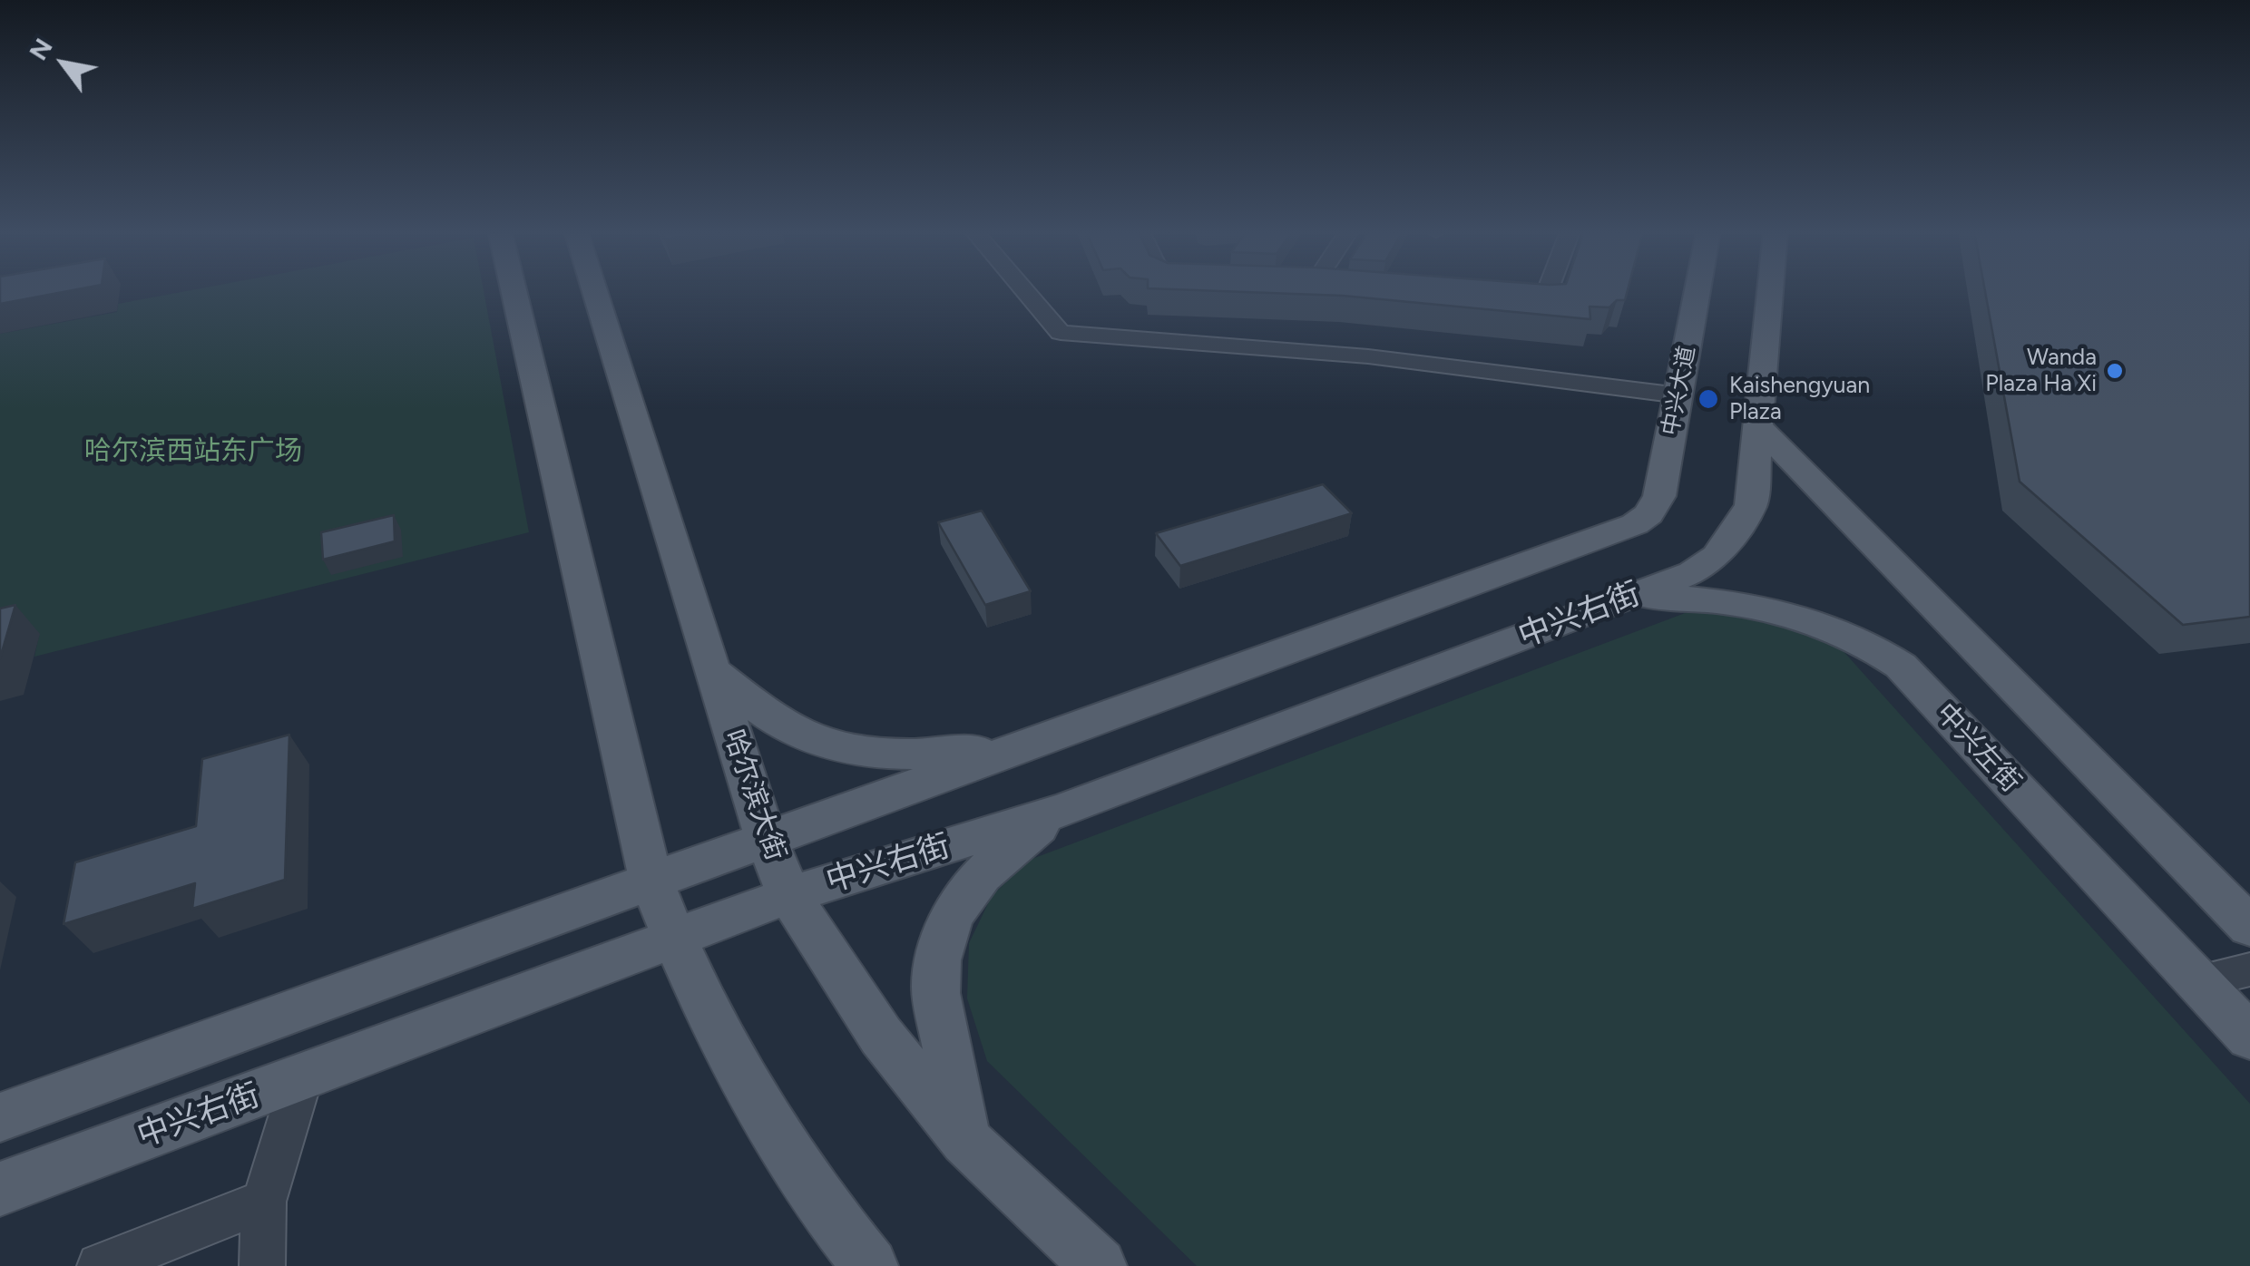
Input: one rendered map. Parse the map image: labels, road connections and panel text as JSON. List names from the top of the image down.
{
  "streets": {
    "main road": [
      "中兴大道",
      "中兴右街",
      "中兴左街",
      "哈尔滨大街"
    ]
  },
  "crossings": [
    ["中兴右街", "中兴左街"],
    ["中兴右街", "哈尔滨大街"]
  ],
  "parks": ["哈尔滨西站东广场"],
  "places": ["Wanda Plaza Ha Xi", "Kaishengyuan Plaza"],
  "north": "top left"
}
